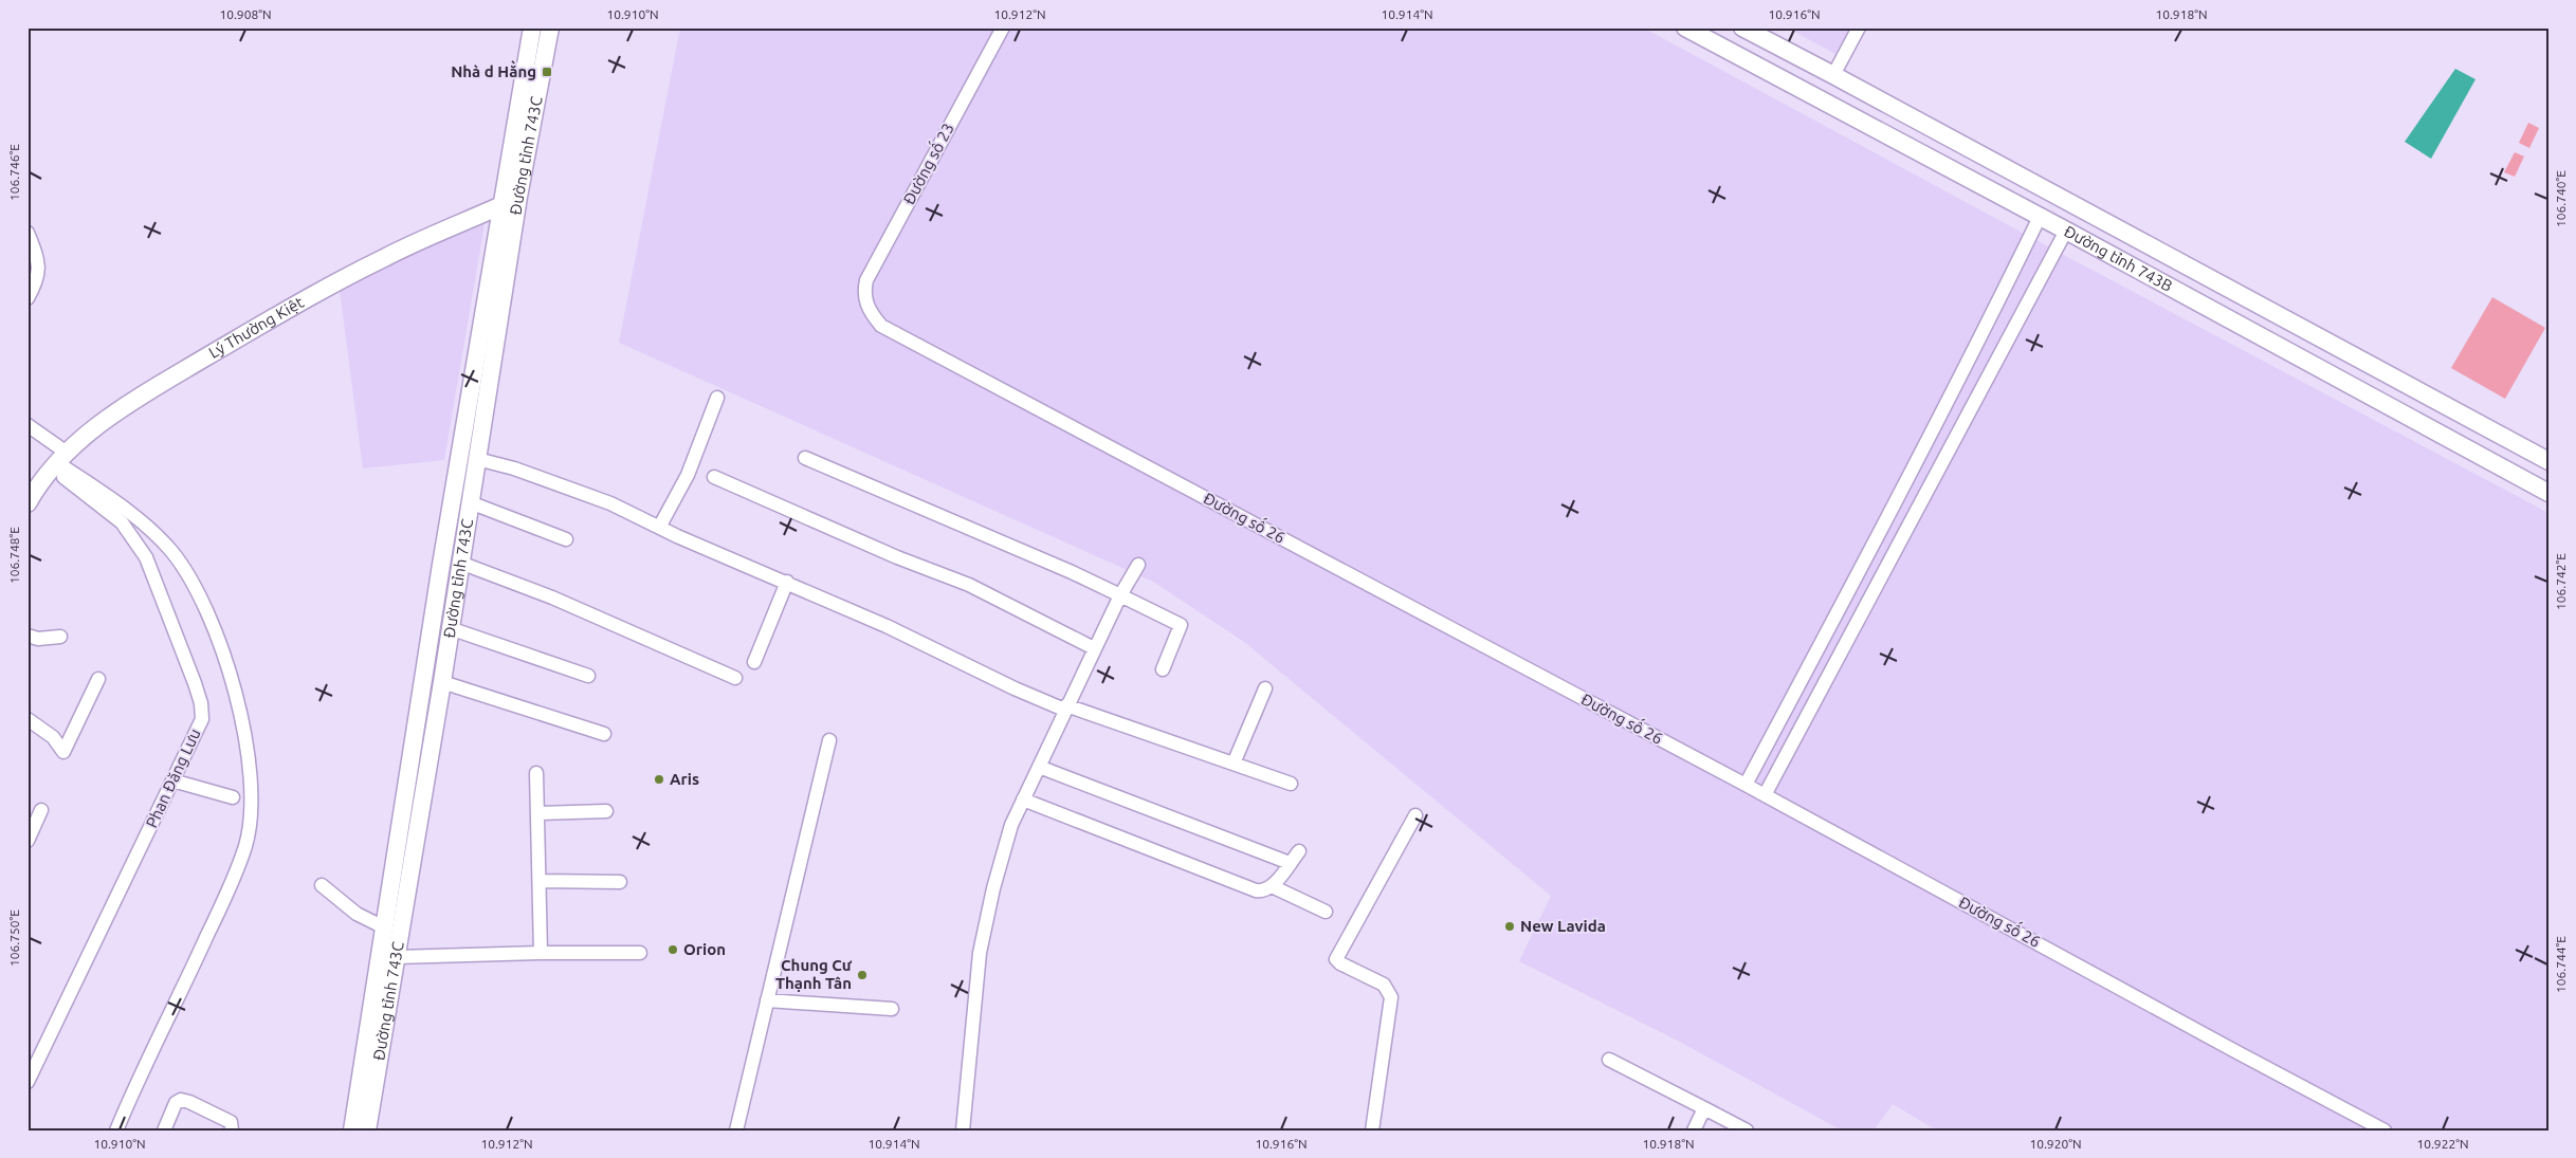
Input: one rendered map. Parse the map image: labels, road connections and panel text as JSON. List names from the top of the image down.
{
  "streets": {
    "main road": ["Đường tỉnh 743C", "Đường tỉnh 743B", "Lý Thường Kiệt"],
    "street": ["Đường số 23", "Đường số 26", "Phan Đăng Lưu"]
  },
  "crossings": [
    ["Đường tỉnh 743C", "Lý Thường Kiệt"],
    ["Đường số 23", "Đường số 26"],
    ["Lý Thường Kiệt", "Phan Đăng Lưu"]
  ],
  "places": {
    "transit": ["Nhà d Hằng"],
    "other": [
      "Aris",
      "New Lavida",
      "Orion",
      "Chung Cư Thạnh Tân"
    ]
  },
  "coordinates": [
    "10.908°N",
    "10.910°N",
    "10.912°N",
    "10.914°N",
    "10.916°N",
    "10.918°N",
    "106.746°E",
    "106.740°E",
    "106.748°E",
    "106.742°E",
    "106.750°E",
    "106.744°E",
    "10.920°N",
    "10.922°N"
  ]
}
